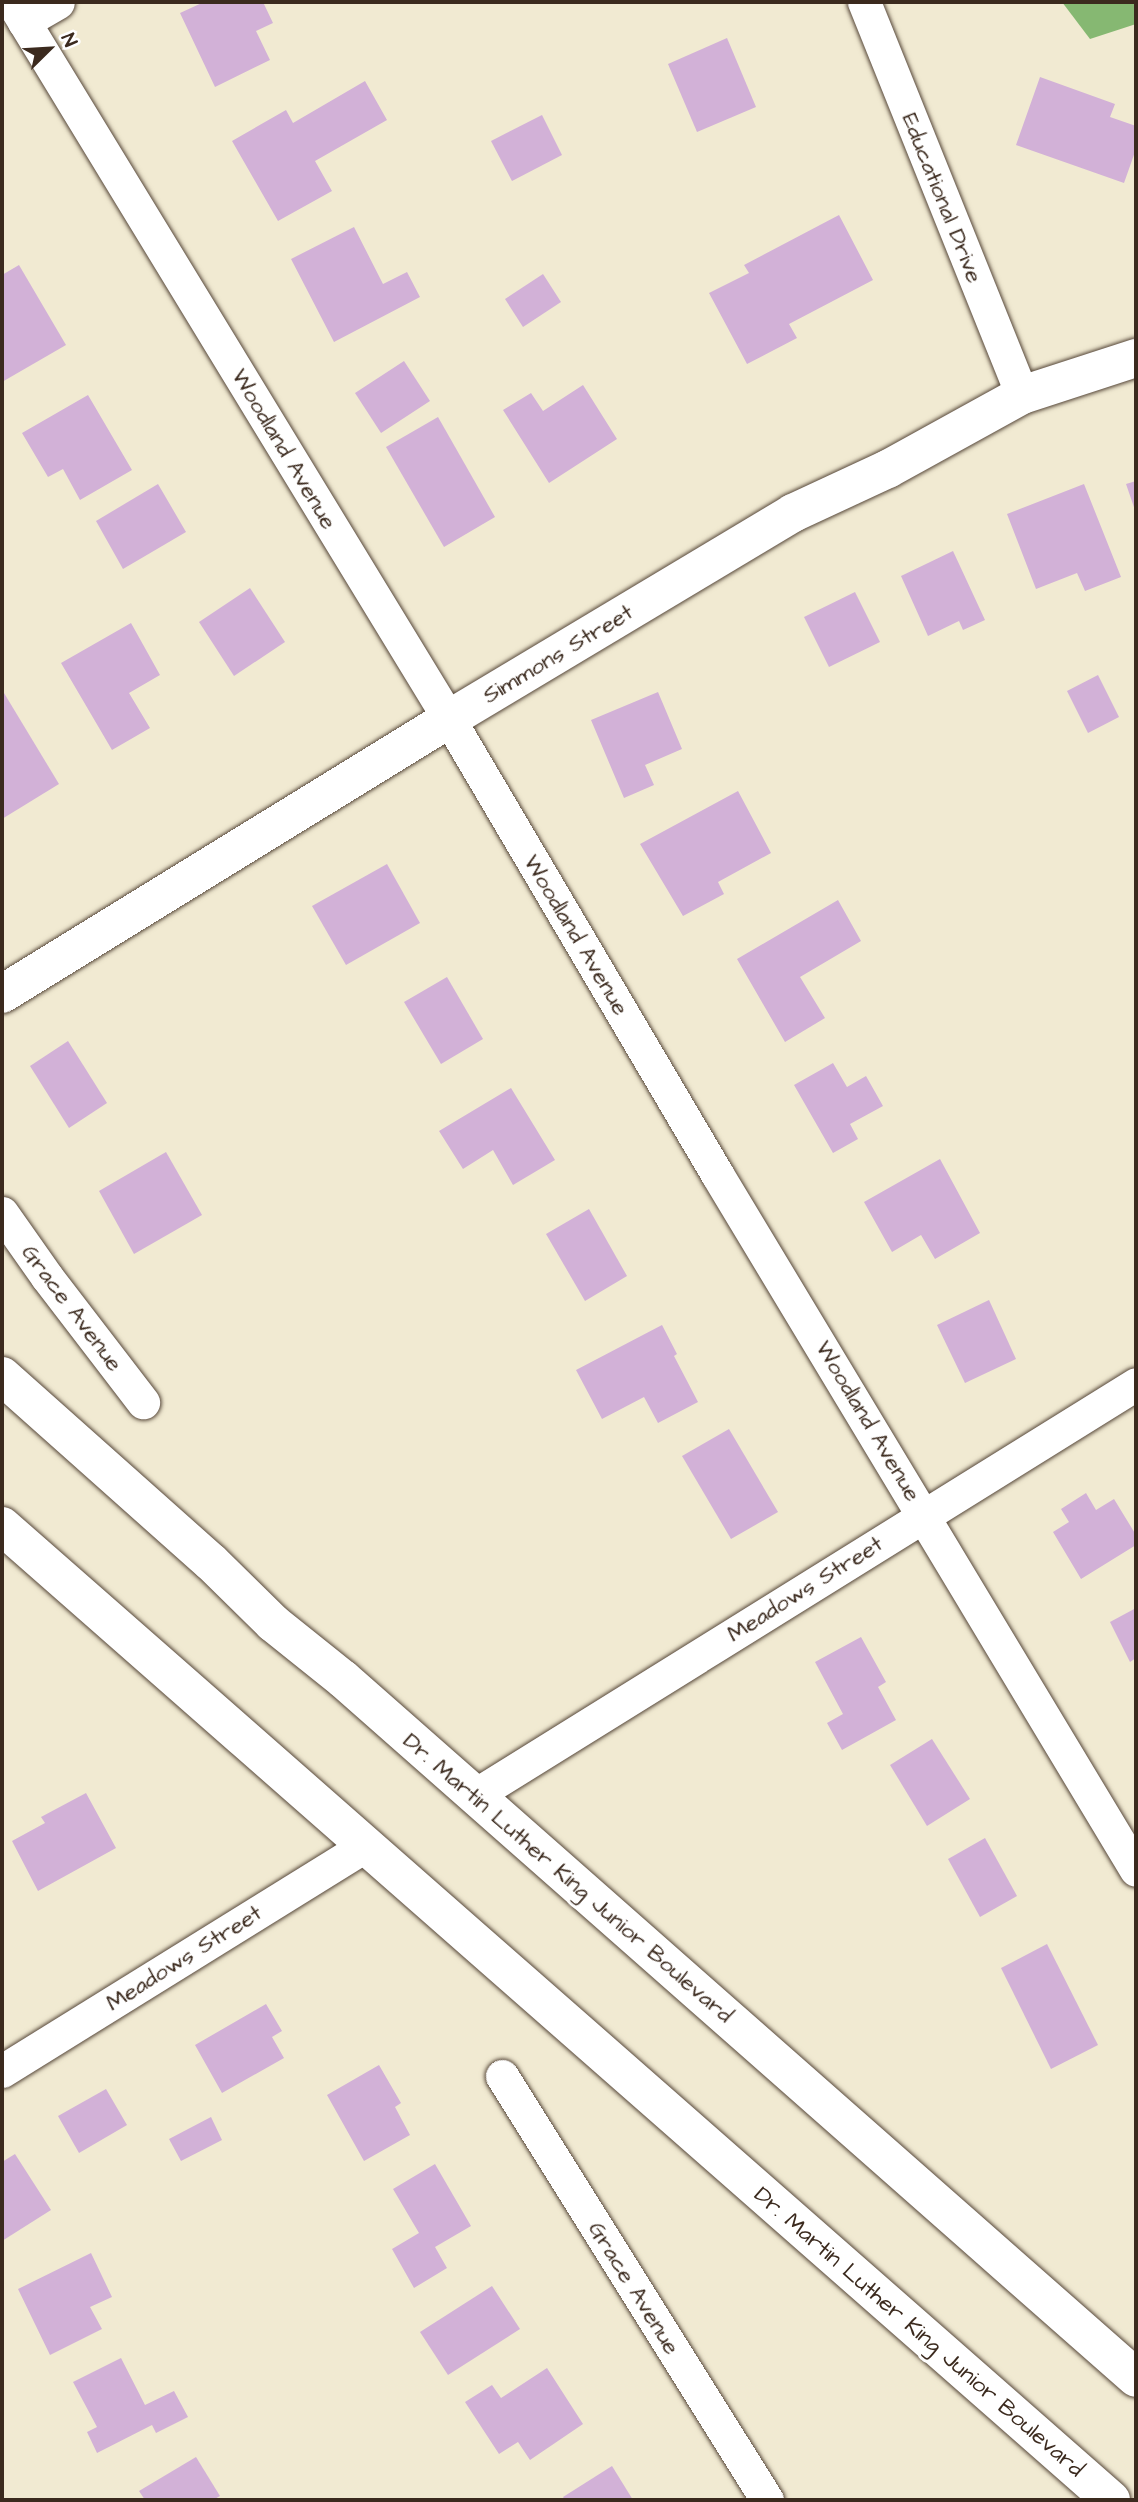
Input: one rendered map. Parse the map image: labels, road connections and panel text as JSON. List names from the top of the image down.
{
  "streets": {
    "main road": ["Simmons Street", "Dr. Martin Luther King Junior Boulevard"],
    "street": [
      "Educational Drive",
      "Woodland Avenue",
      "Grace Avenue",
      "Meadows Street"
    ]
  },
  "crossings": [
    ["Educational Drive", "Simmons Street"],
    ["Woodland Avenue", "Simmons Street"],
    ["Woodland Avenue", "Meadows Street"],
    ["Meadows Street", "Dr. Martin Luther King Junior Boulevard"]
  ],
  "north": "top right"
}
